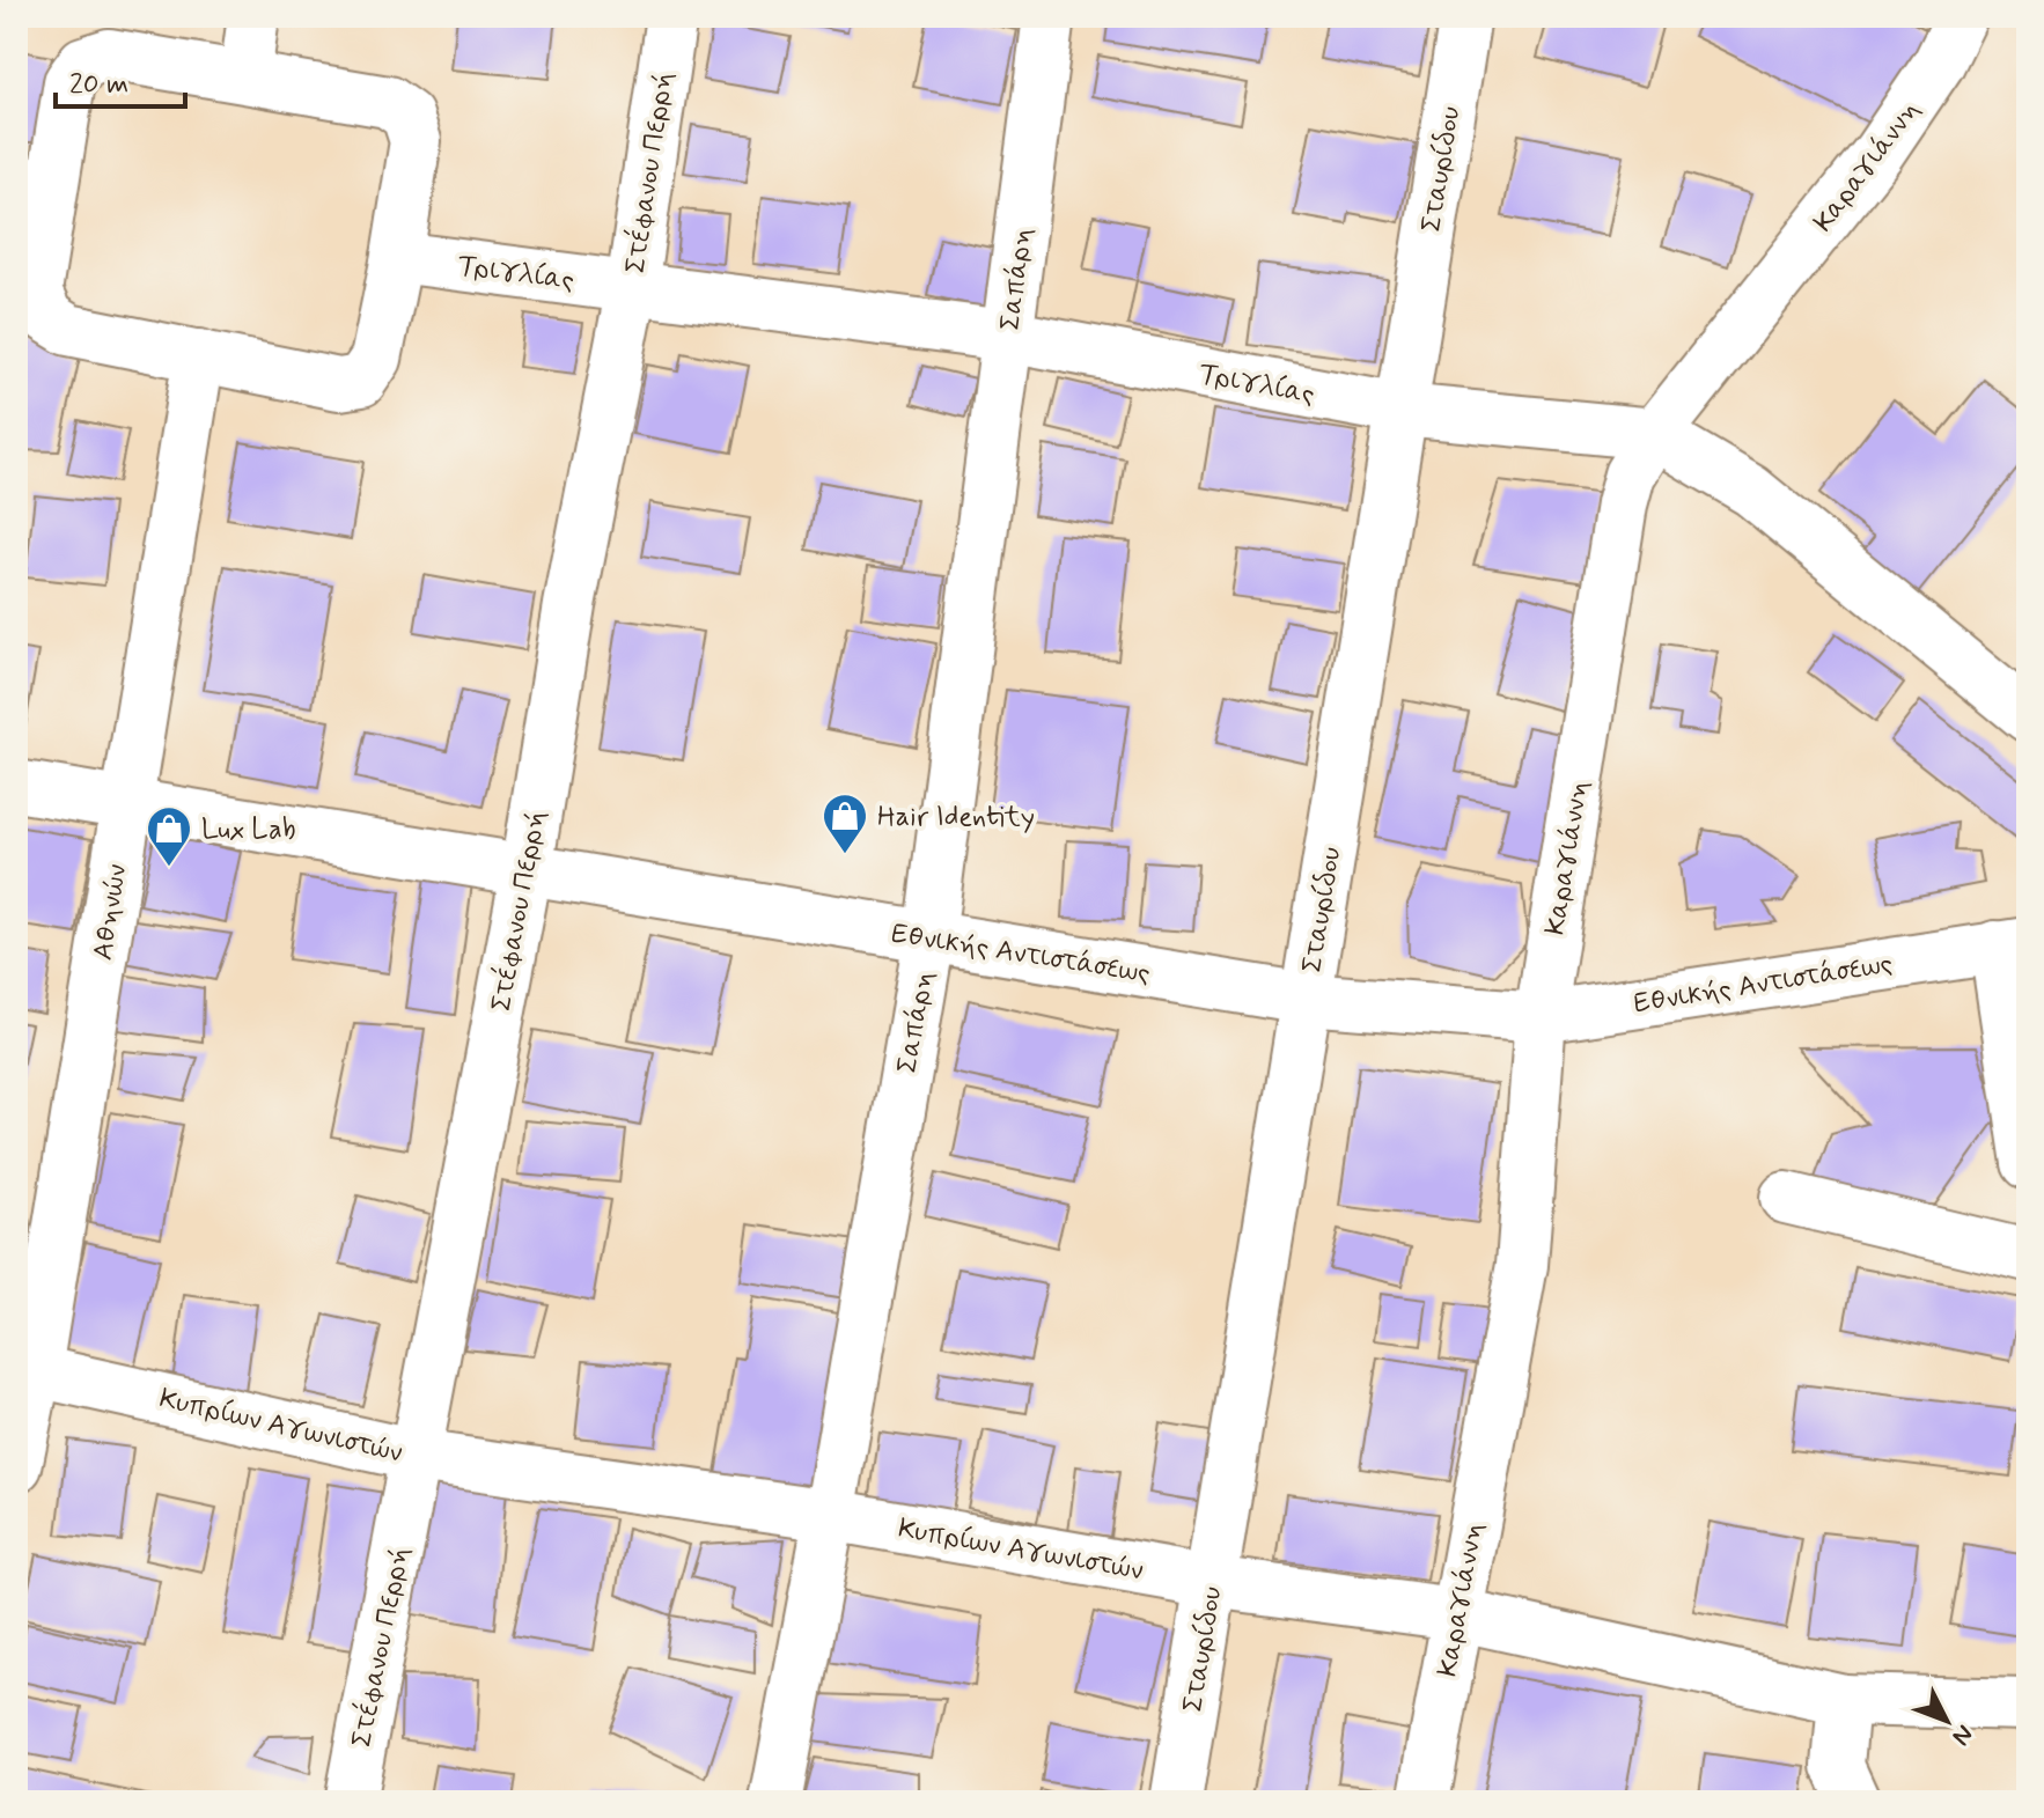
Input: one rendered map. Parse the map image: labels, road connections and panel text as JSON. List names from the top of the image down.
{
  "streets": {
    "street": [
      "Καραγιάννη",
      "Σταυρίδου",
      "Στέφανου Περρή",
      "Τριγλίας",
      "Σαπάρη",
      "Αθηνών",
      "Εθνικής Αντιστάσεως",
      "Κυπρίων Αγωνιστών"
    ]
  },
  "crossings": [
    ["Καραγιάννη", "Τριγλίας"],
    ["Καραγιάννη", "Εθνικής Αντιστάσεως"],
    ["Καραγιάννη", "Κυπρίων Αγωνιστών"],
    ["Σταυρίδου", "Τριγλίας"],
    ["Σταυρίδου", "Εθνικής Αντιστάσεως"],
    ["Σταυρίδου", "Κυπρίων Αγωνιστών"],
    ["Στέφανου Περρή", "Τριγλίας"],
    ["Στέφανου Περρή", "Εθνικής Αντιστάσεως"],
    ["Στέφανου Περρή", "Κυπρίων Αγωνιστών"],
    ["Τριγλίας", "Σαπάρη"],
    ["Σαπάρη", "Εθνικής Αντιστάσεως"],
    ["Σαπάρη", "Κυπρίων Αγωνιστών"],
    ["Αθηνών", "Εθνικής Αντιστάσεως"],
    ["Αθηνών", "Κυπρίων Αγωνιστών"]
  ],
  "places": {
    "shop": ["Hair Identity", "Lux Lab"]
  },
  "scale_bar": "20 m",
  "north": "bottom right"
}
